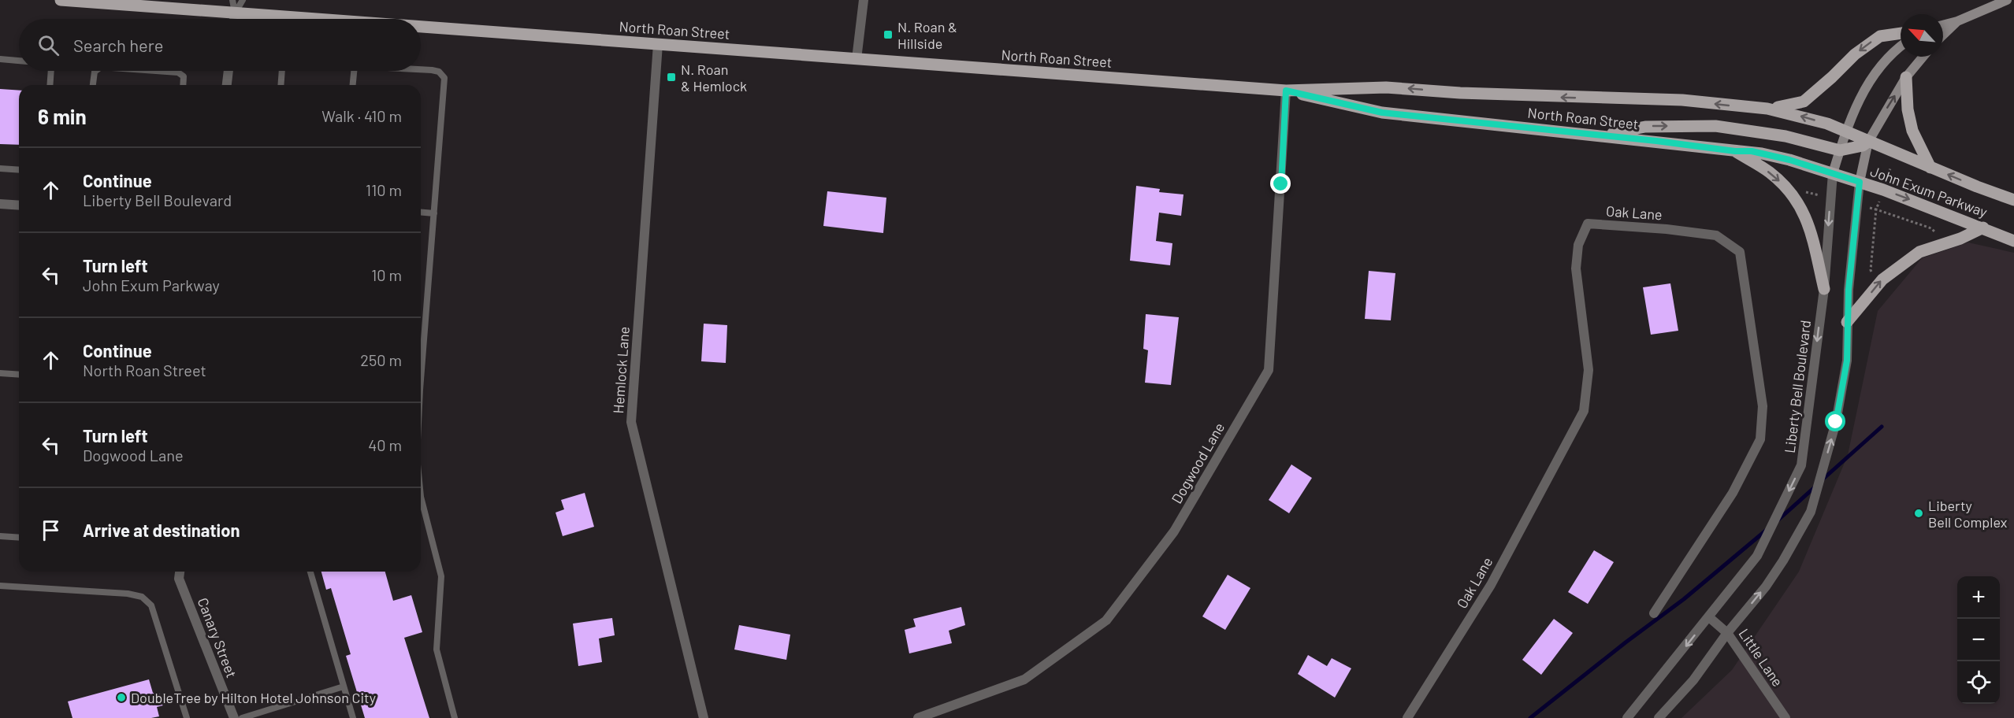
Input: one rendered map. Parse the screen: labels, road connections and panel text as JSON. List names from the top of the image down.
{
  "streets": {
    "main road": ["North Roan Street", "John Exum Parkway"],
    "street": [
      "Oak Lane",
      "Hemlock Lane",
      "Liberty Bell Boulevard",
      "Dogwood Lane",
      "Canary Street",
      "Little Lane"
    ]
  },
  "crossings": [
    ["North Roan Street", "John Exum Parkway"],
    ["North Roan Street", "Hemlock Lane"],
    ["North Roan Street", "Liberty Bell Boulevard"],
    ["North Roan Street", "Dogwood Lane"],
    ["John Exum Parkway", "Liberty Bell Boulevard"],
    ["Liberty Bell Boulevard", "Little Lane"]
  ],
  "places": {
    "transit": ["N. Roan & Hillside", "N. Roan & Hemlock"],
    "other": ["Liberty Bell Complex", "DoubleTree by Hilton Hotel Johnson City"]
  },
  "north": "top left",
  "page": {
    "search": "Search here",
    "heading": ["6 min", "Walk · 410 m"],
    "list": [
      ["Continue", "Liberty Bell Boulevard", "110 m"],
      ["Turn left", "John Exum Parkway", "10 m"],
      ["Continue", "North Roan Street", "250 m"],
      ["Turn left", "Dogwood Lane", "40 m"],
      "Arrive at destination"
    ],
    "map_buttons": ["+", "−"]
  }
}
